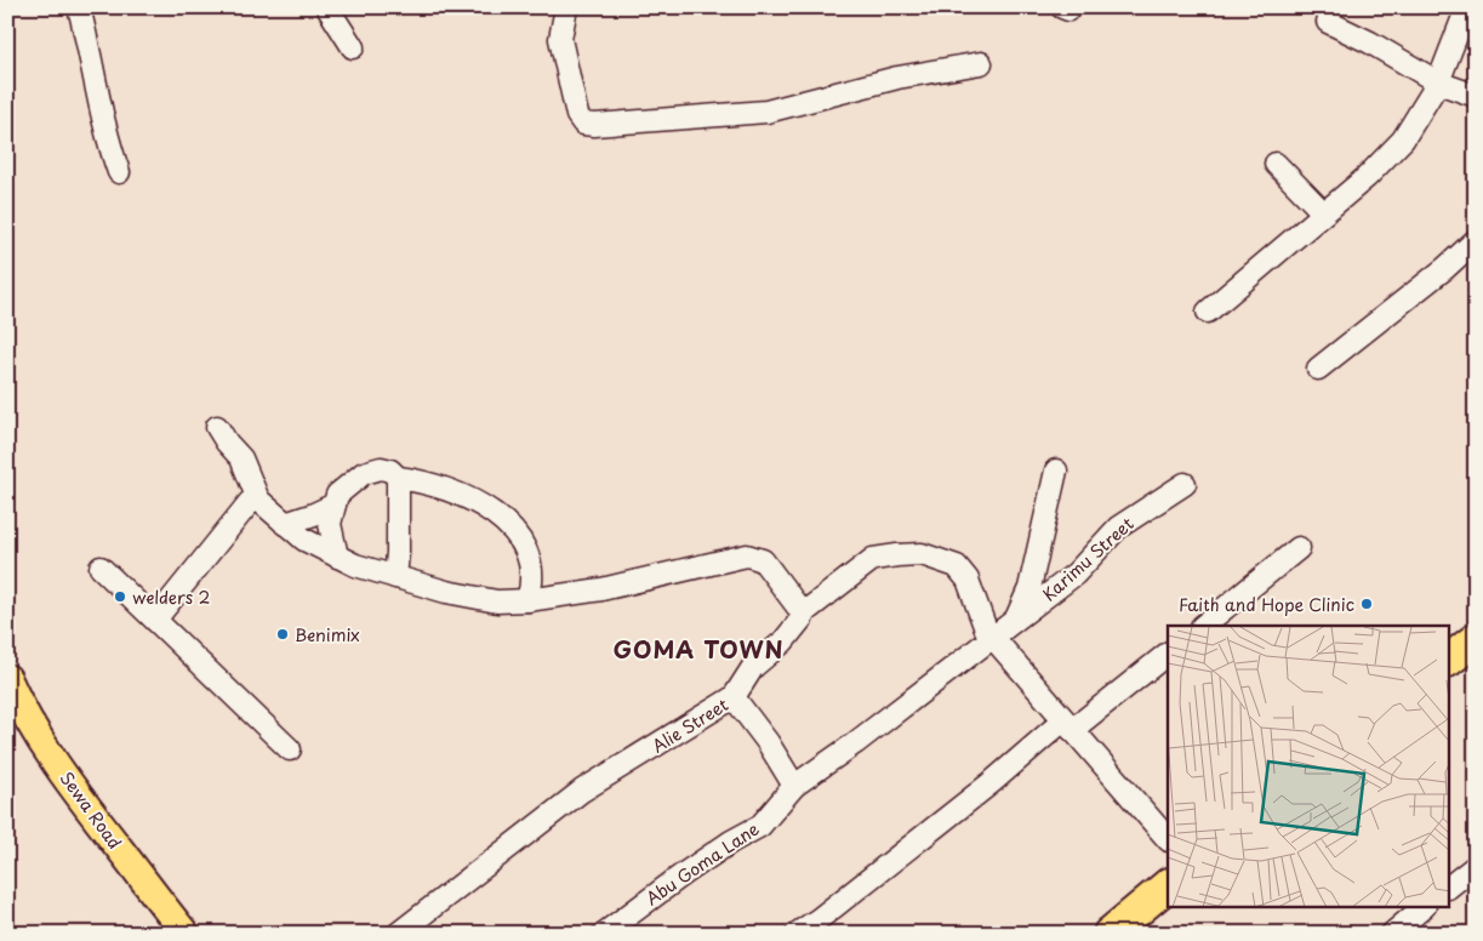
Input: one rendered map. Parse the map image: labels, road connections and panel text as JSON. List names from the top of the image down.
{
  "streets": {
    "main road": ["Sewa Road"],
    "street": ["Karimu Street", "Alie Street", "Abu Goma Lane"]
  },
  "crossings": [
    ["Karimu Street", "Alie Street"],
    ["Karimu Street", "Abu Goma Lane"],
    ["Alie Street", "Abu Goma Lane"]
  ],
  "districts": ["GOMA TOWN"],
  "places": ["welders 2", "Faith and Hope Clinic", "Benimix"]
}
